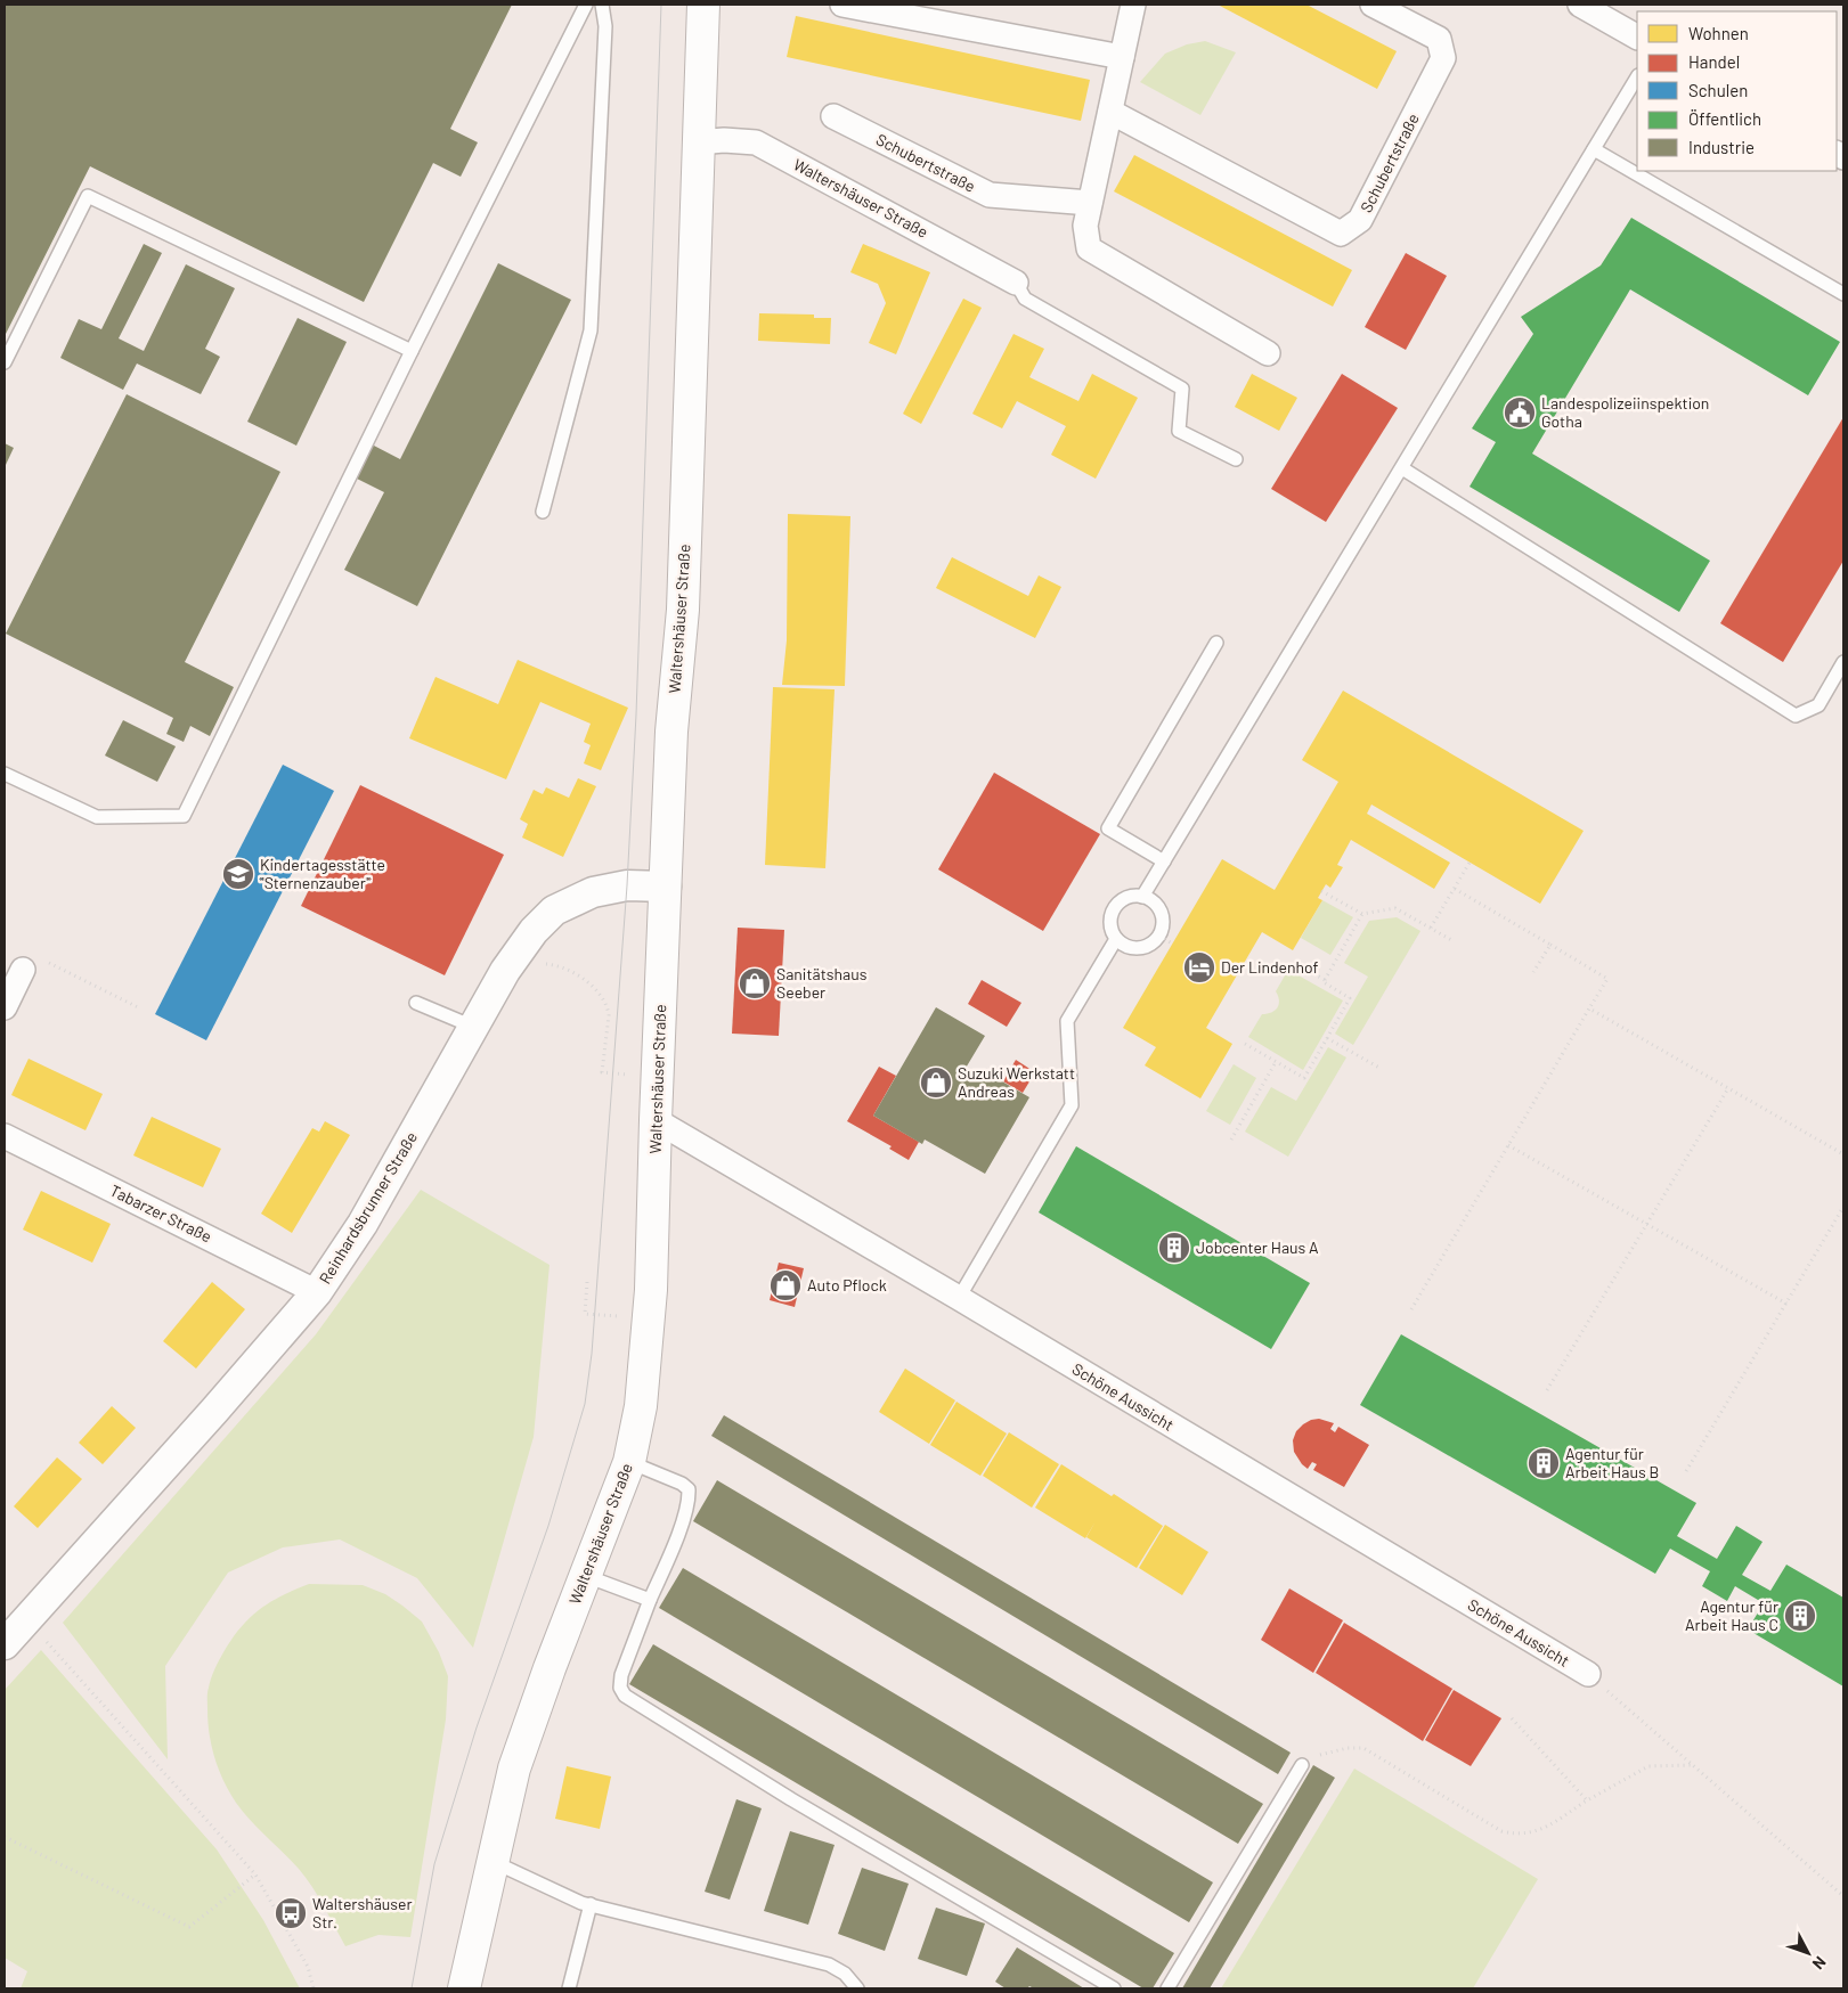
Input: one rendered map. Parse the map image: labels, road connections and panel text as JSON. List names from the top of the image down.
{
  "streets": {
    "main road": ["Waltershäuser Straße"],
    "street": [
      "Schubertstraße",
      "Reinhardsbrunner Straße",
      "Tabarzer Straße",
      "Schöne Aussicht"
    ]
  },
  "crossings": [
    ["Waltershäuser Straße", "Reinhardsbrunner Straße"],
    ["Waltershäuser Straße", "Schöne Aussicht"],
    ["Reinhardsbrunner Straße", "Tabarzer Straße"]
  ],
  "places": {
    "public building": ["Landespolizeiinspektion Gotha"],
    "school or university": ["Kindertagesstätte \"Sternenzauber\""],
    "hotel": ["Der Lindenhof"],
    "shop": ["Sanitätshaus Seeber", "Suzuki Werkstatt Andreas", "Auto Pflock"],
    "building": ["Jobcenter Haus A", "Agentur für Arbeit Haus B", "Agentur für Arbeit Haus C"],
    "bus stop": ["Waltershäuser Str."]
  },
  "legend": [
    "Wohnen",
    "Handel",
    "Schulen",
    "Öffentlich",
    "Industrie"
  ],
  "north": "bottom right"
}
